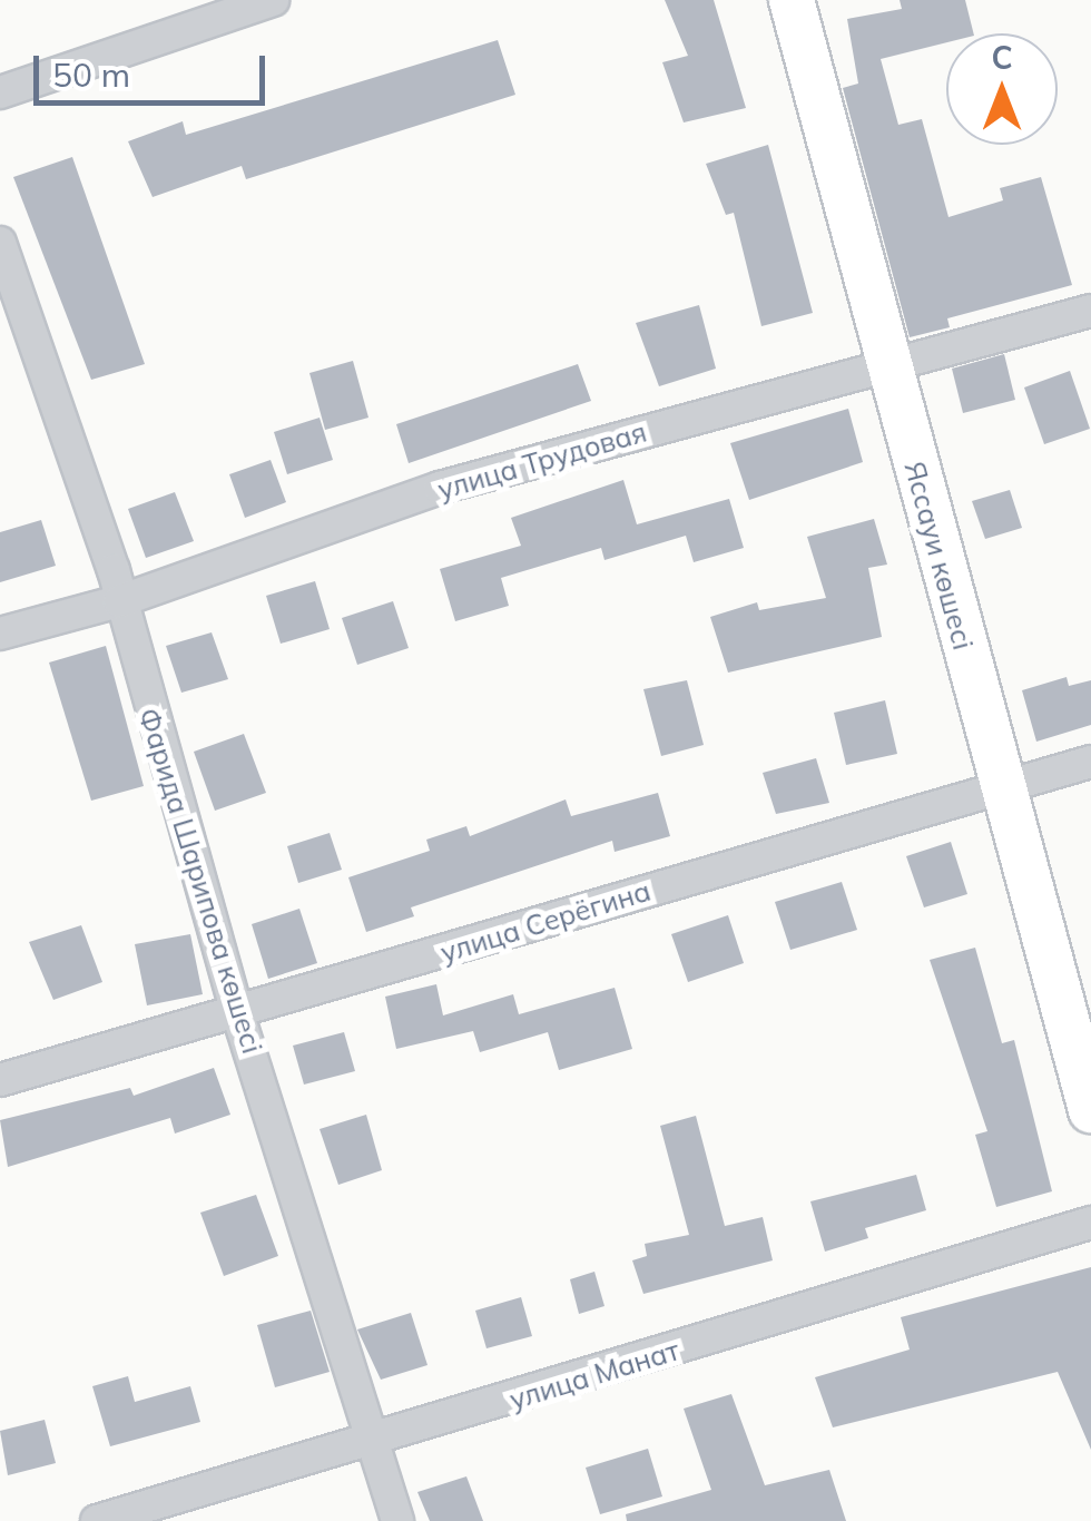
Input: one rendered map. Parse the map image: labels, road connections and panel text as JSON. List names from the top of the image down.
{
  "streets": {
    "main road": ["Яссауи көшесі"],
    "street": [
      "улица Трудовая",
      "Фарида Шарипова көшесі",
      "улица Серёгина",
      "улица Манат"
    ]
  },
  "crossings": [
    ["улица Трудовая", "Яссауи көшесі"],
    ["улица Трудовая", "Фарида Шарипова көшесі"],
    ["Яссауи көшесі", "улица Серёгина"],
    ["Фарида Шарипова көшесі", "улица Серёгина"],
    ["Фарида Шарипова көшесі", "улица Манат"]
  ],
  "scale_bar": "50 m",
  "north": "top"
}
